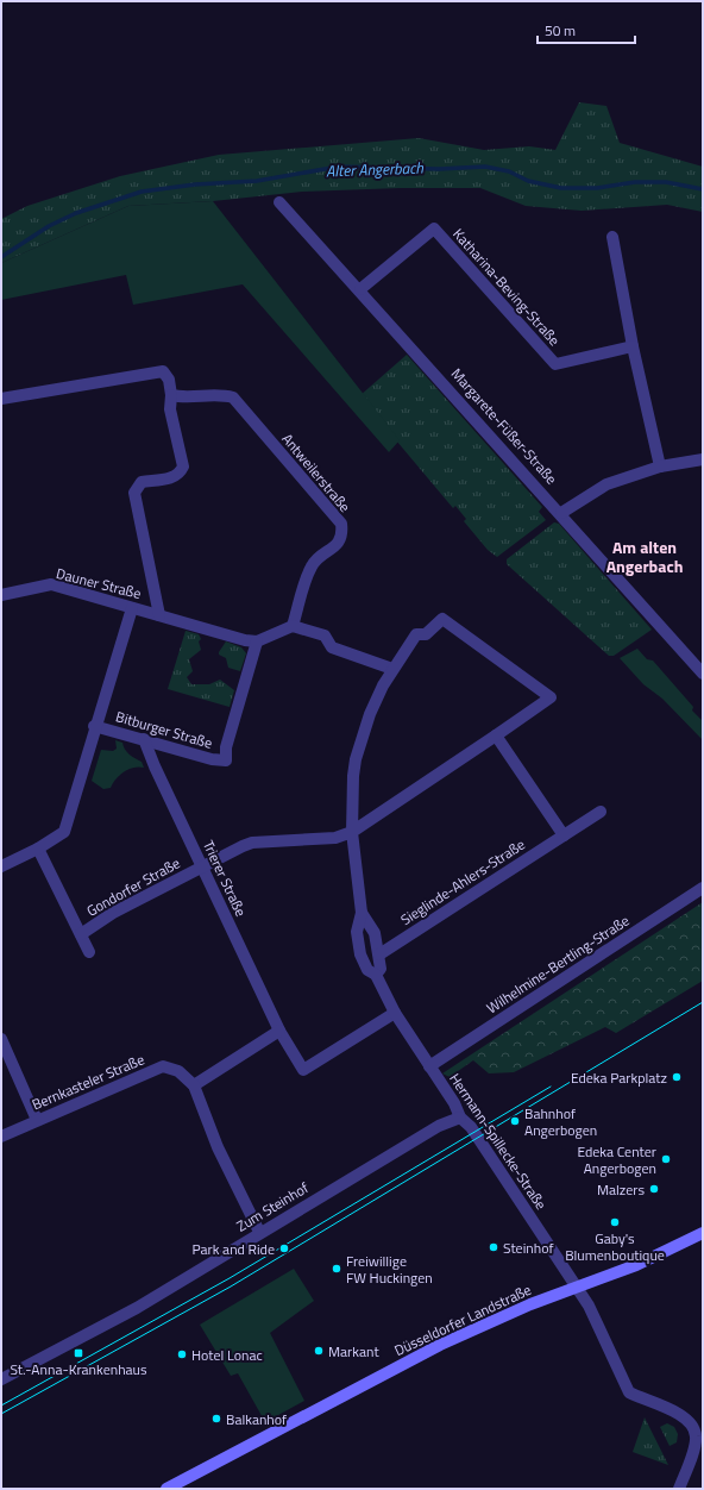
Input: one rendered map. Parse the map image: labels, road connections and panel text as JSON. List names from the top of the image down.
{
  "streets": {
    "main road": ["Düsseldorfer Landstraße"],
    "street": [
      "Katharina-Beving-Straße",
      "Margarete-Füßer-Straße",
      "Antweilerstraße",
      "Dauner Straße",
      "Bitburger Straße",
      "Trierer Straße",
      "Sieglinde-Ahlers-Straße",
      "Gondorfer Straße",
      "Wilhelmine-Bertling-Straße",
      "Bernkasteler Straße",
      "Hermann-Spillecke-Straße",
      "Zum Steinhof"
    ]
  },
  "crossings": [
    ["Katharina-Beving-Straße", "Margarete-Füßer-Straße"],
    ["Antweilerstraße", "Dauner Straße"],
    ["Dauner Straße", "Bitburger Straße"],
    ["Bitburger Straße", "Trierer Straße"],
    ["Bitburger Straße", "Gondorfer Straße"],
    ["Trierer Straße", "Gondorfer Straße"],
    ["Trierer Straße", "Hermann-Spillecke-Straße"],
    ["Sieglinde-Ahlers-Straße", "Hermann-Spillecke-Straße"],
    ["Wilhelmine-Bertling-Straße", "Hermann-Spillecke-Straße"],
    ["Bernkasteler Straße", "Zum Steinhof"],
    ["Hermann-Spillecke-Straße", "Zum Steinhof"],
    ["Hermann-Spillecke-Straße", "Düsseldorfer Landstraße"]
  ],
  "districts": ["Am alten Angerbach"],
  "water": ["Alter Angerbach"],
  "places": {
    "other": [
      "Edeka Parkplatz",
      "Bahnhof Angerbogen",
      "Edeka Center Angerbogen",
      "Malzers",
      "Gaby's Blumenboutique",
      "Steinhof",
      "Park and Ride",
      "Freiwillige FW Huckingen",
      "Markant",
      "Hotel Lonac",
      "Balkanhof"
    ],
    "transit": ["St.-Anna-Krankenhaus"]
  },
  "scale_bar": "50 m"
}
